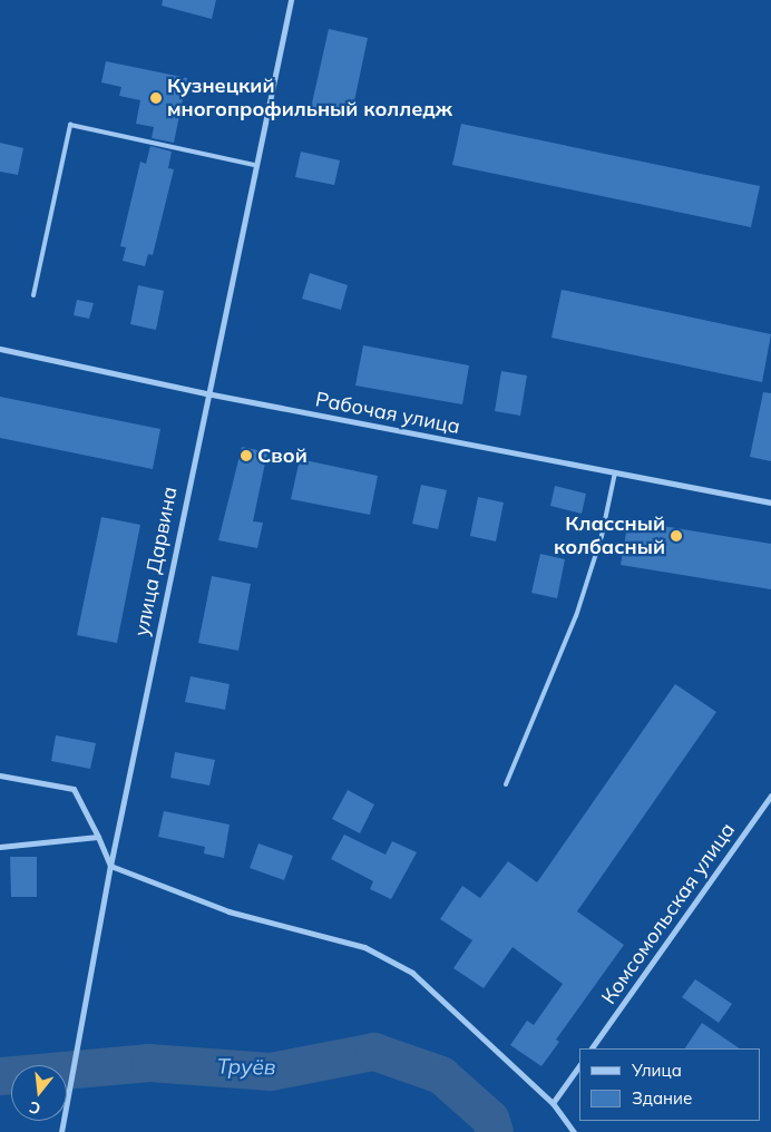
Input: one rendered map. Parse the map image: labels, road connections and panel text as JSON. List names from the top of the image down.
{
  "streets": {
    "street": ["Рабочая улица", "улица Дарвина", "Комсомольская улица"]
  },
  "crossings": [
    ["Рабочая улица", "улица Дарвина"]
  ],
  "water": ["Труёв"],
  "places": ["Кузнецкий многопрофильный колледж", "Свой", "Классный колбасный"],
  "legend": ["Улица", "Здание"],
  "north": "bottom"
}
